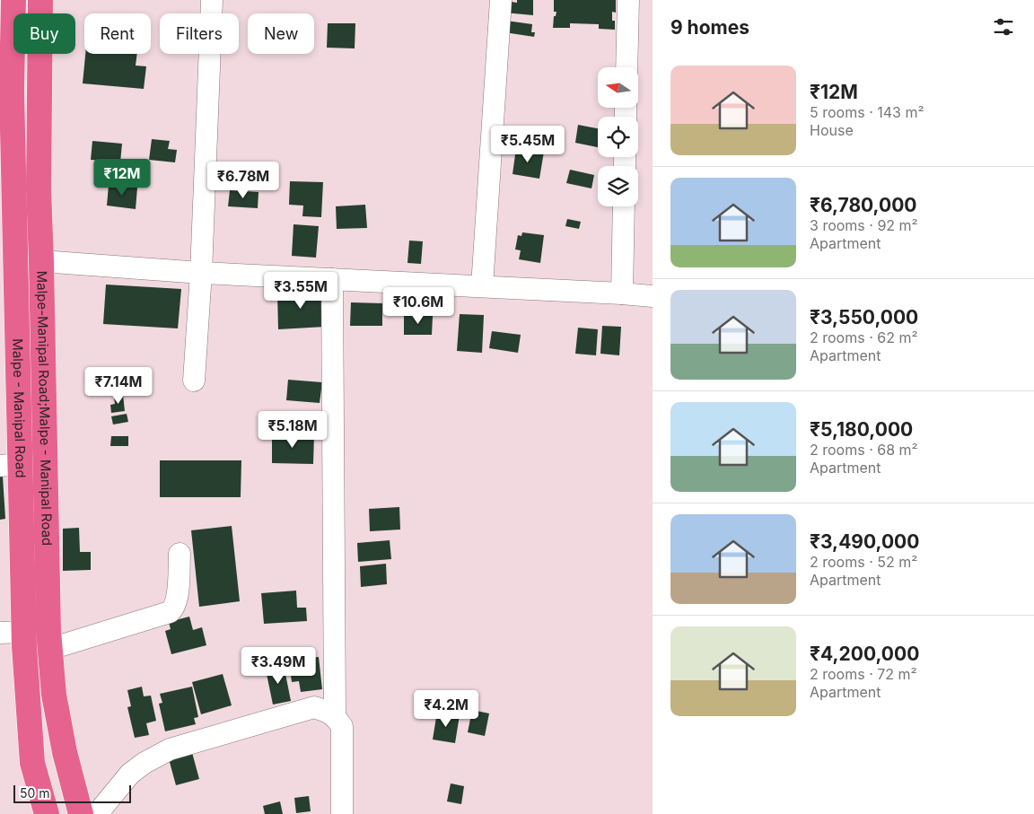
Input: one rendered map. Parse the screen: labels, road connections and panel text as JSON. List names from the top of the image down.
{
  "streets": {
    "highway": ["Malpe - Manipal Road", "Malpe-Manipal Road;Malpe - Manipal Road"]
  },
  "scale_bar": "50 m",
  "north": "left",
  "page": {
    "heading": "9 homes",
    "chip": [
      "Buy",
      "Rent",
      "Filters",
      "New"
    ],
    "list": [
      {
        "name": "₹12M",
        "note": "5 rooms · 143 m² · House"
      },
      {
        "name": "₹6,780,000",
        "note": "3 rooms · 92 m² · Apartment"
      },
      {
        "name": "₹3,550,000",
        "note": "2 rooms · 62 m² · Apartment"
      },
      {
        "name": "₹5,180,000",
        "note": "2 rooms · 68 m² · Apartment"
      },
      {
        "name": "₹3,490,000",
        "note": "2 rooms · 52 m² · Apartment"
      },
      {
        "name": "₹4,200,000",
        "note": "2 rooms · 72 m² · Apartment"
      }
    ],
    "price": [
      "₹5.45M",
      "₹12M",
      "₹6.78M",
      "₹3.55M",
      "₹10.6M",
      "₹7.14M",
      "₹5.18M",
      "₹3.49M",
      "₹4.2M"
    ],
    "scale": "50 m"
  }
}
